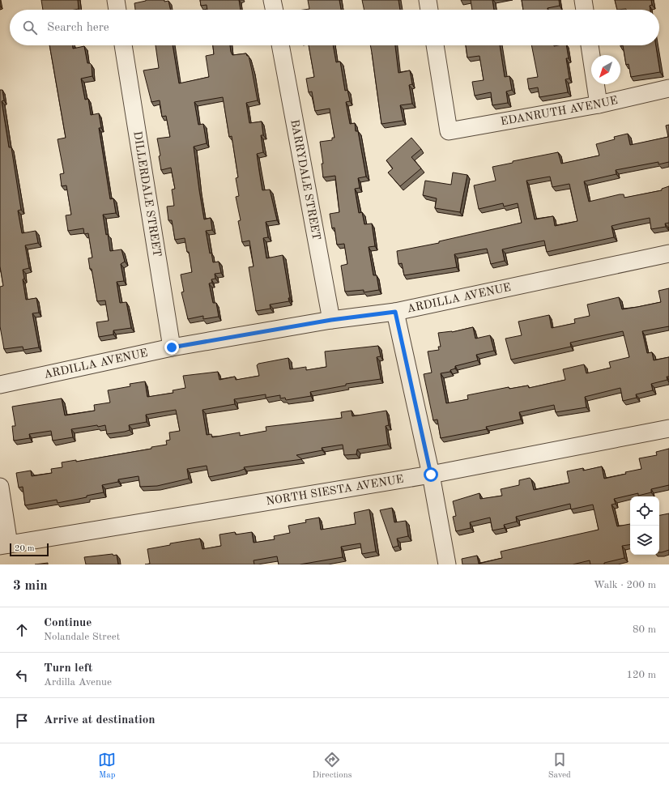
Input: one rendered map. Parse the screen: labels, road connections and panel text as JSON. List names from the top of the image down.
{
  "streets": {
    "street": [
      "EDANRUTH AVENUE",
      "BARRYDALE STREET",
      "DILLERDALE STREET",
      "ARDILLA AVENUE",
      "NORTH SIESTA AVENUE"
    ]
  },
  "crossings": [
    ["BARRYDALE STREET", "ARDILLA AVENUE"],
    ["DILLERDALE STREET", "ARDILLA AVENUE"]
  ],
  "scale_bar": "20 m",
  "north": "bottom left",
  "page": {
    "search": "Search here",
    "scale": "20 m",
    "heading": ["3 min", "Walk · 200 m"],
    "list": [
      ["Continue", "Nolandale Street", "80 m"],
      ["Turn left", "Ardilla Avenue", "120 m"],
      "Arrive at destination"
    ],
    "nav": ["Map", "Directions", "Saved"]
  }
}
